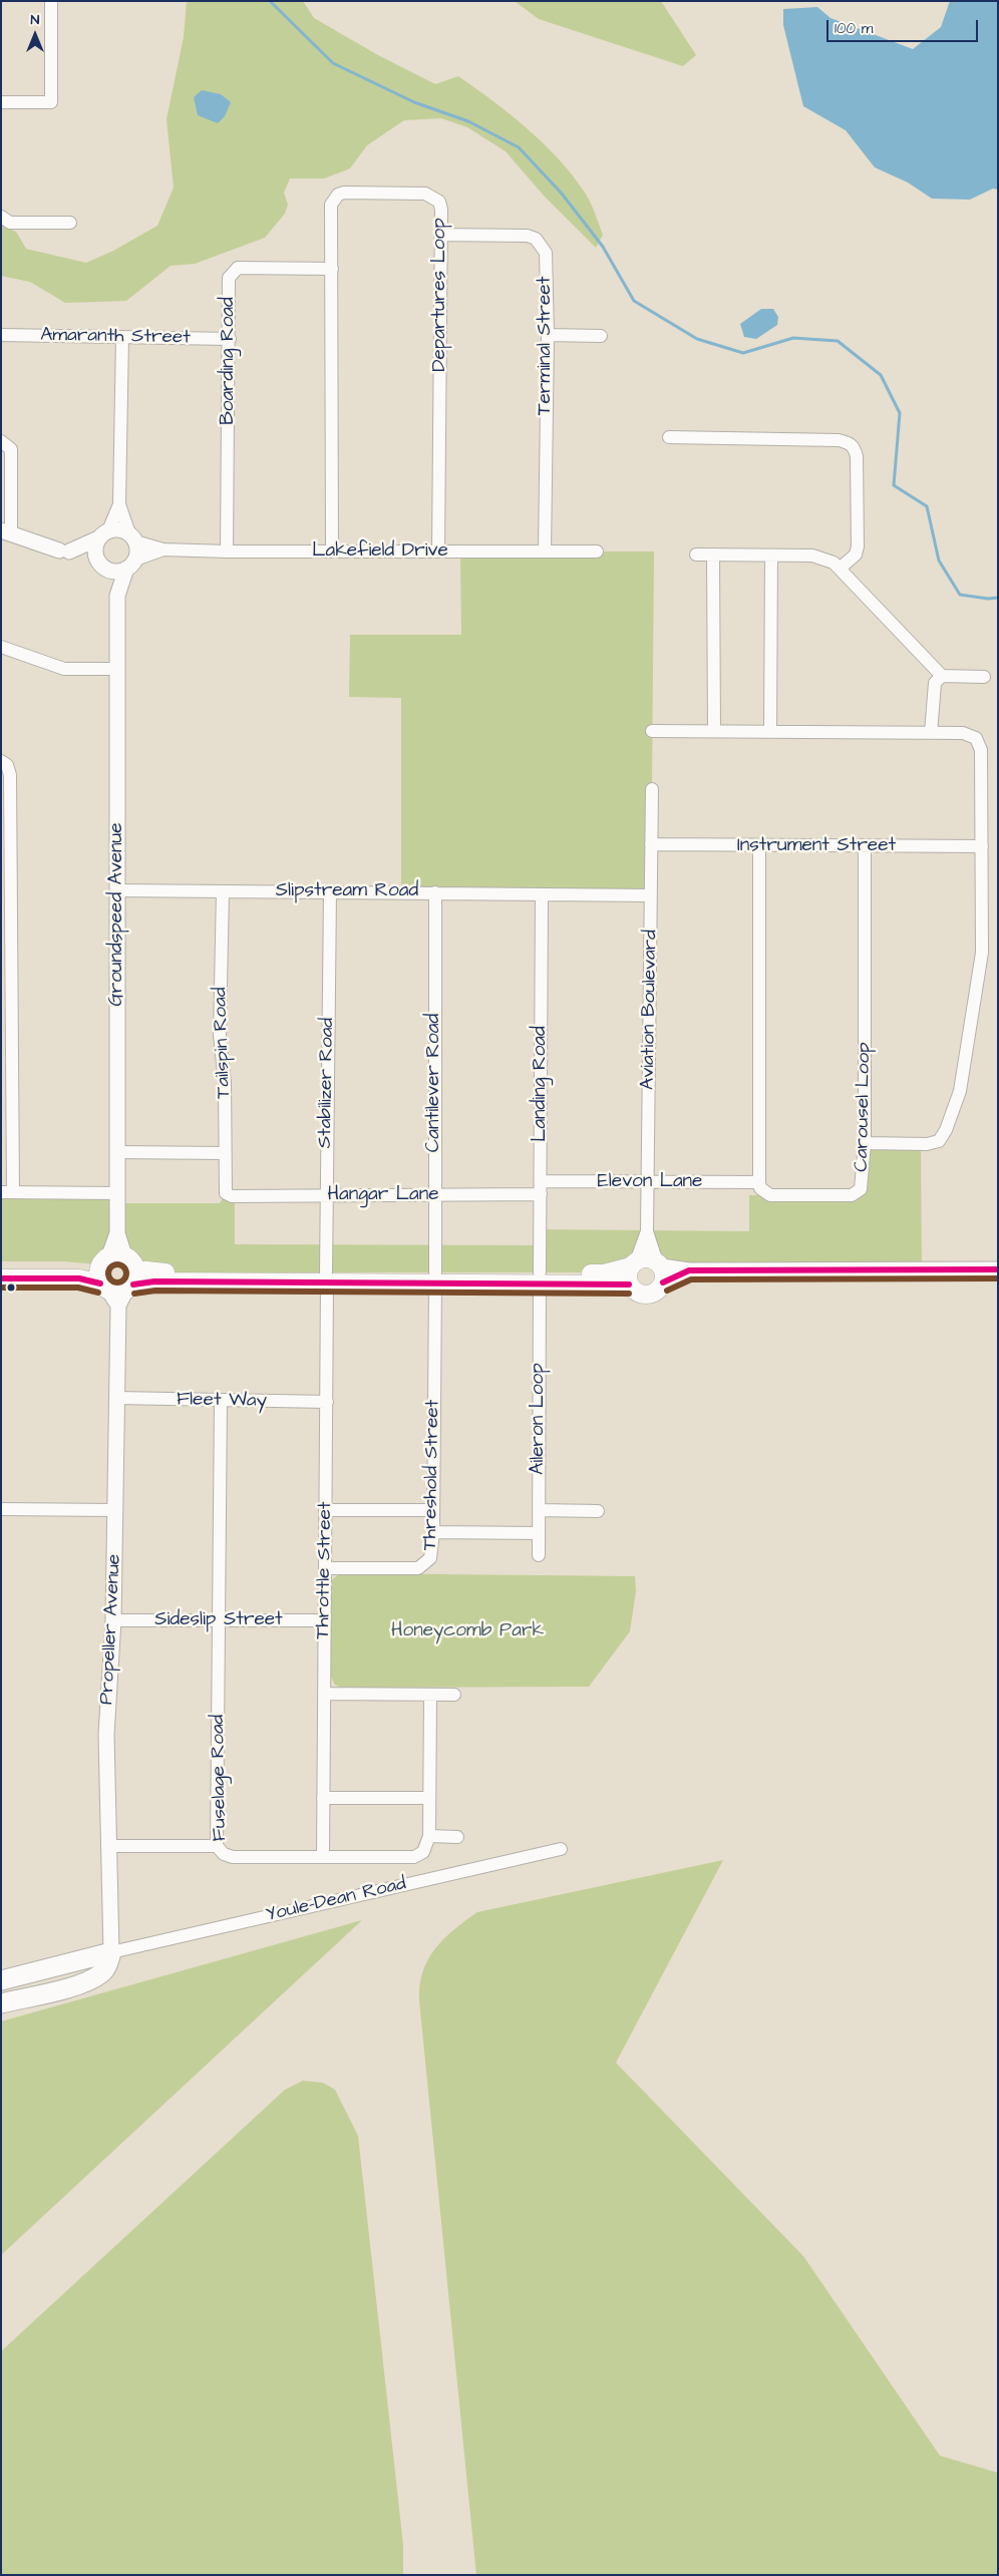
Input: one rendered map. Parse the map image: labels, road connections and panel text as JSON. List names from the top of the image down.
{
  "streets": {
    "main road": ["Youle-Dean Road"],
    "street": [
      "Departures Loop",
      "Amaranth Street",
      "Terminal Street",
      "Boarding Road",
      "Lakefield Drive",
      "Instrument Street",
      "Slipstream Road",
      "Groundspeed Avenue",
      "Aviation Boulevard",
      "Tailspin Road",
      "Stabilizer Road",
      "Cantilever Road",
      "Landing Road",
      "Carousel Loop",
      "Elevon Lane",
      "Hangar Lane",
      "Fleet Way",
      "Aileron Loop",
      "Threshold Street",
      "Throttle Street",
      "Sideslip Street",
      "Propeller Avenue",
      "Fuselage Road"
    ]
  },
  "crossings": [
    ["Departures Loop", "Terminal Street"],
    ["Departures Loop", "Boarding Road"],
    ["Departures Loop", "Lakefield Drive"],
    ["Amaranth Street", "Boarding Road"],
    ["Terminal Street", "Lakefield Drive"],
    ["Boarding Road", "Lakefield Drive"],
    ["Lakefield Drive", "Groundspeed Avenue"],
    ["Instrument Street", "Aviation Boulevard"],
    ["Instrument Street", "Carousel Loop"],
    ["Slipstream Road", "Groundspeed Avenue"],
    ["Slipstream Road", "Aviation Boulevard"],
    ["Slipstream Road", "Tailspin Road"],
    ["Slipstream Road", "Stabilizer Road"],
    ["Slipstream Road", "Cantilever Road"],
    ["Slipstream Road", "Landing Road"],
    ["Aviation Boulevard", "Elevon Lane"],
    ["Tailspin Road", "Hangar Lane"],
    ["Stabilizer Road", "Hangar Lane"],
    ["Stabilizer Road", "Throttle Street"],
    ["Cantilever Road", "Hangar Lane"],
    ["Cantilever Road", "Threshold Street"],
    ["Landing Road", "Elevon Lane"],
    ["Landing Road", "Hangar Lane"],
    ["Landing Road", "Aileron Loop"],
    ["Carousel Loop", "Elevon Lane"],
    ["Elevon Lane", "Hangar Lane"],
    ["Fleet Way", "Throttle Street"],
    ["Fleet Way", "Propeller Avenue"],
    ["Fleet Way", "Fuselage Road"],
    ["Threshold Street", "Throttle Street"],
    ["Throttle Street", "Sideslip Street"],
    ["Throttle Street", "Fuselage Road"],
    ["Sideslip Street", "Propeller Avenue"],
    ["Sideslip Street", "Fuselage Road"],
    ["Propeller Avenue", "Youle-Dean Road"]
  ],
  "parks": ["Honeycomb Park"],
  "scale_bar": "100 m",
  "north": "top"
}
